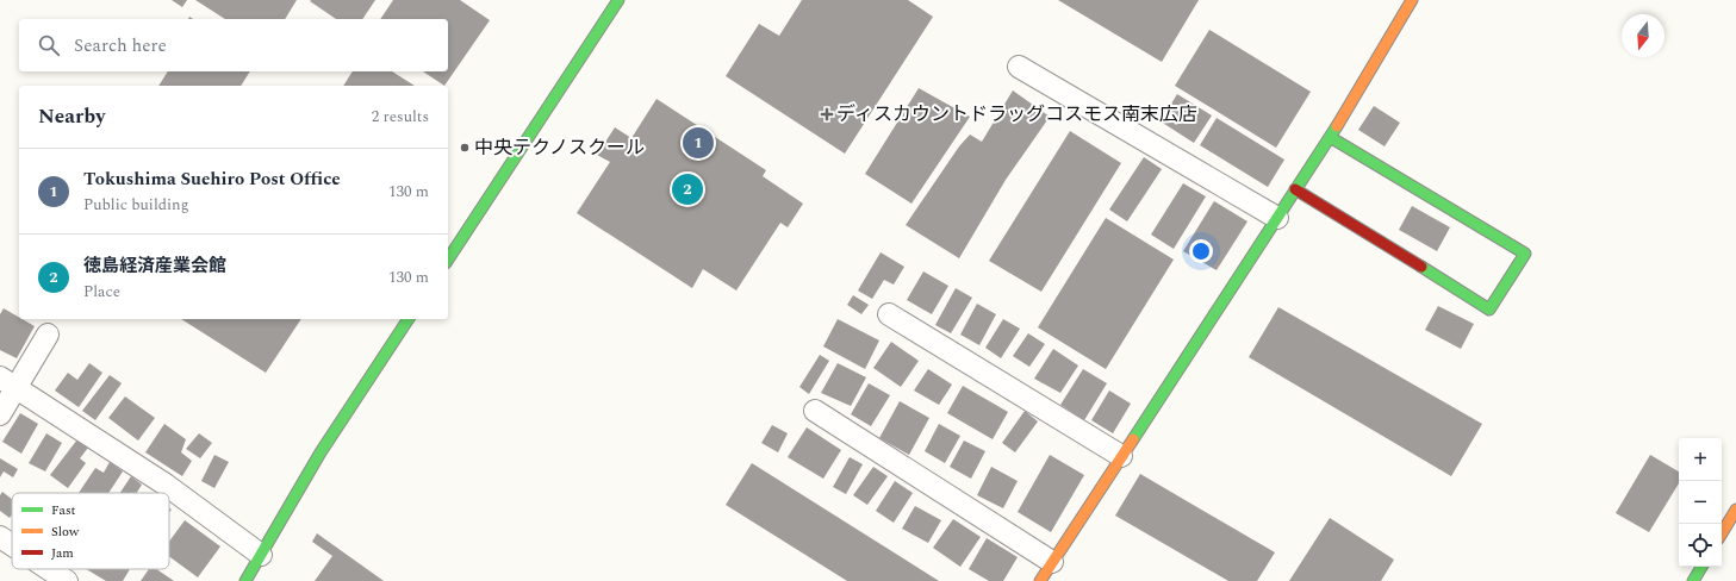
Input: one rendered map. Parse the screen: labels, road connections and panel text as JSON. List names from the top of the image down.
{
  "places": {
    "health": ["ディスカウントドラッグコスモス南末広店"],
    "other": ["中央テクノスクール"]
  },
  "legend": ["Fast", "Slow", "Jam"],
  "north": "bottom",
  "page": {
    "search": "Search here",
    "heading": ["Nearby", "2 results"],
    "pins": ["1", "2"],
    "list": [
      {
        "mark": "1",
        "name": "Tokushima Suehiro Post Office",
        "note": "Public building",
        "value": "130 m"
      },
      {
        "mark": "2",
        "name": "徳島経済産業会館",
        "note": "Place",
        "value": "130 m"
      }
    ],
    "map_buttons": ["+", "−"]
  }
}
